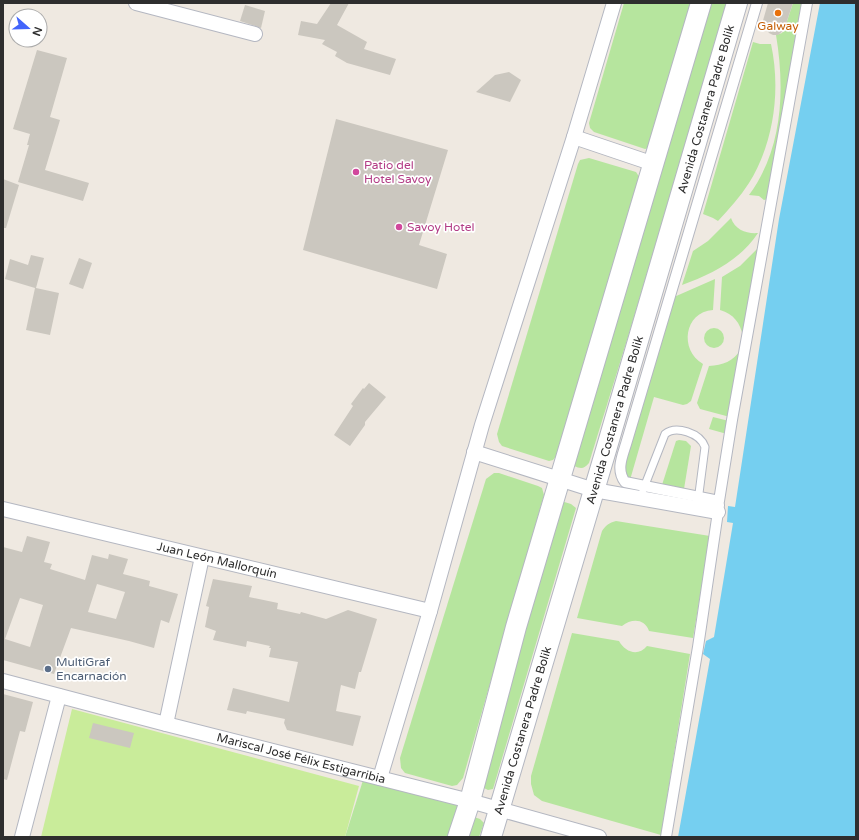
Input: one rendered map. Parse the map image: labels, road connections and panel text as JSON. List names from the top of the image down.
{
  "streets": {
    "main road": ["Avenida Costanera Padre Bolik"],
    "street": ["Juan León Mallorquín", "Mariscal José Félix Estigarribia"]
  },
  "crossings": [
    ["Avenida Costanera Padre Bolik", "Mariscal José Félix Estigarribia"]
  ],
  "places": [
    "Galway",
    "Patio del Hotel Savoy",
    "Savoy Hotel",
    "MultiGraf Encarnación"
  ],
  "north": "right"
}
